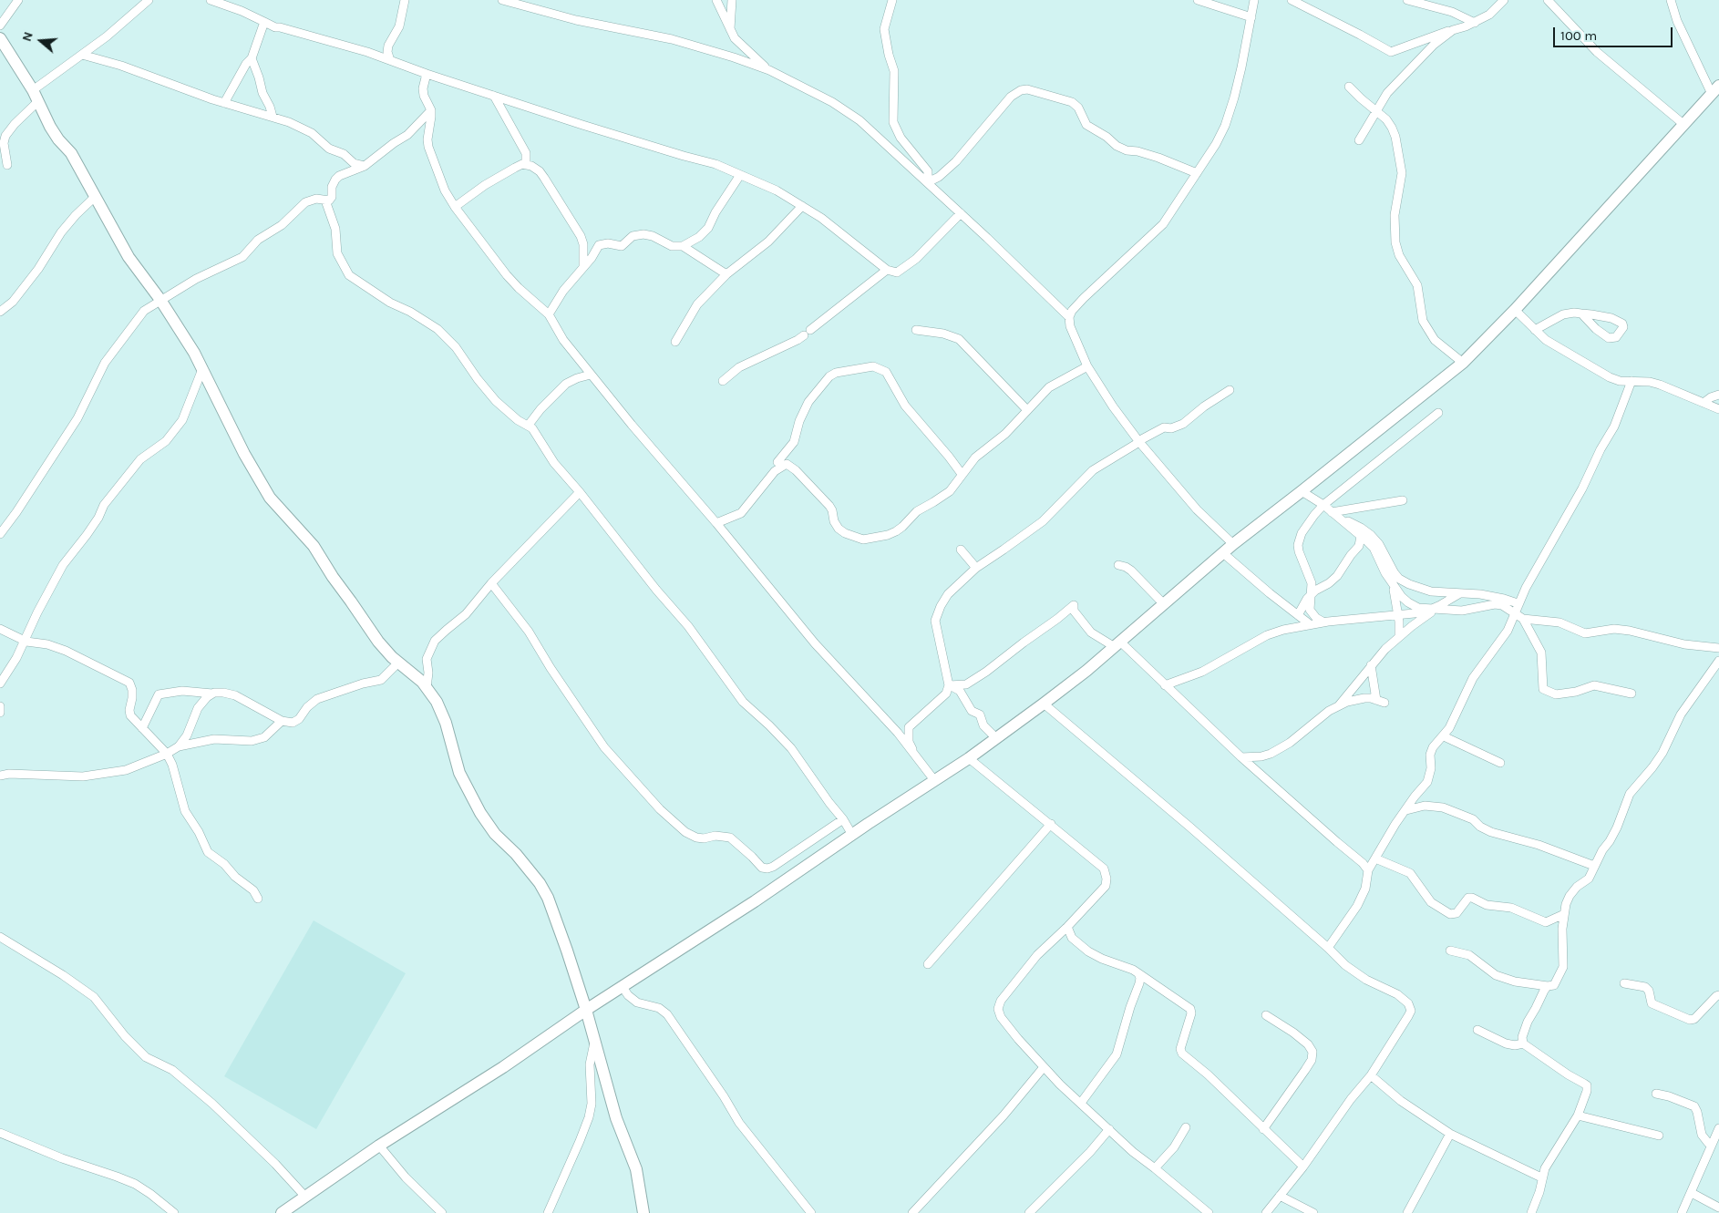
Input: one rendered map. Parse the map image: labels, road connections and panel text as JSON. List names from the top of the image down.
{
  "scale_bar": "100 m",
  "north": "left"
}
